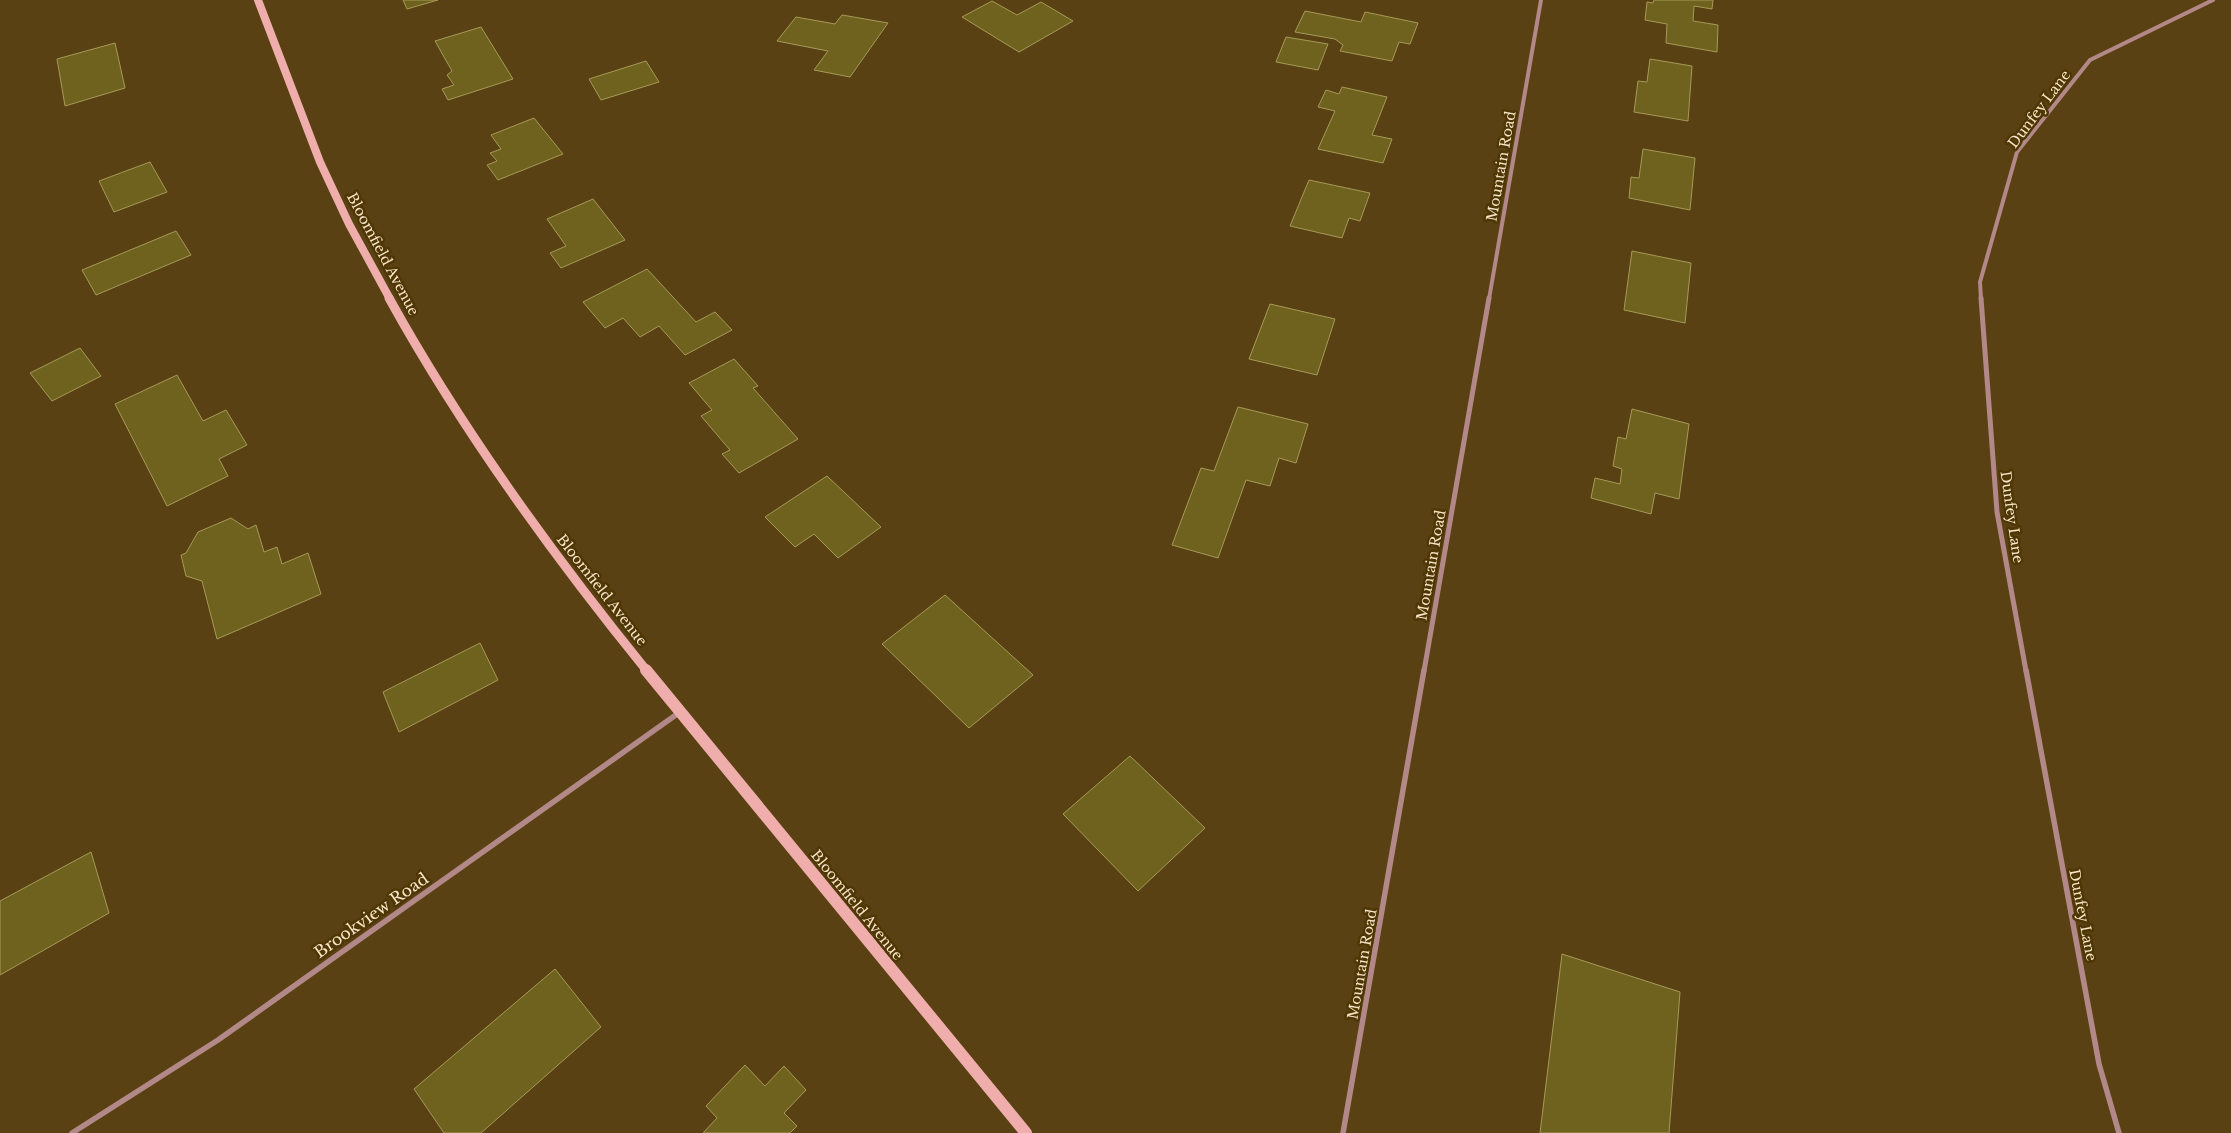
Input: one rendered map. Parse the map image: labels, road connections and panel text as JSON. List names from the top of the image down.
{
  "streets": {
    "main road": ["Bloomfield Avenue"],
    "street": ["Dunfey Lane", "Mountain Road", "Brookview Road"]
  },
  "crossings": [
    ["Bloomfield Avenue", "Brookview Road"]
  ]
}
